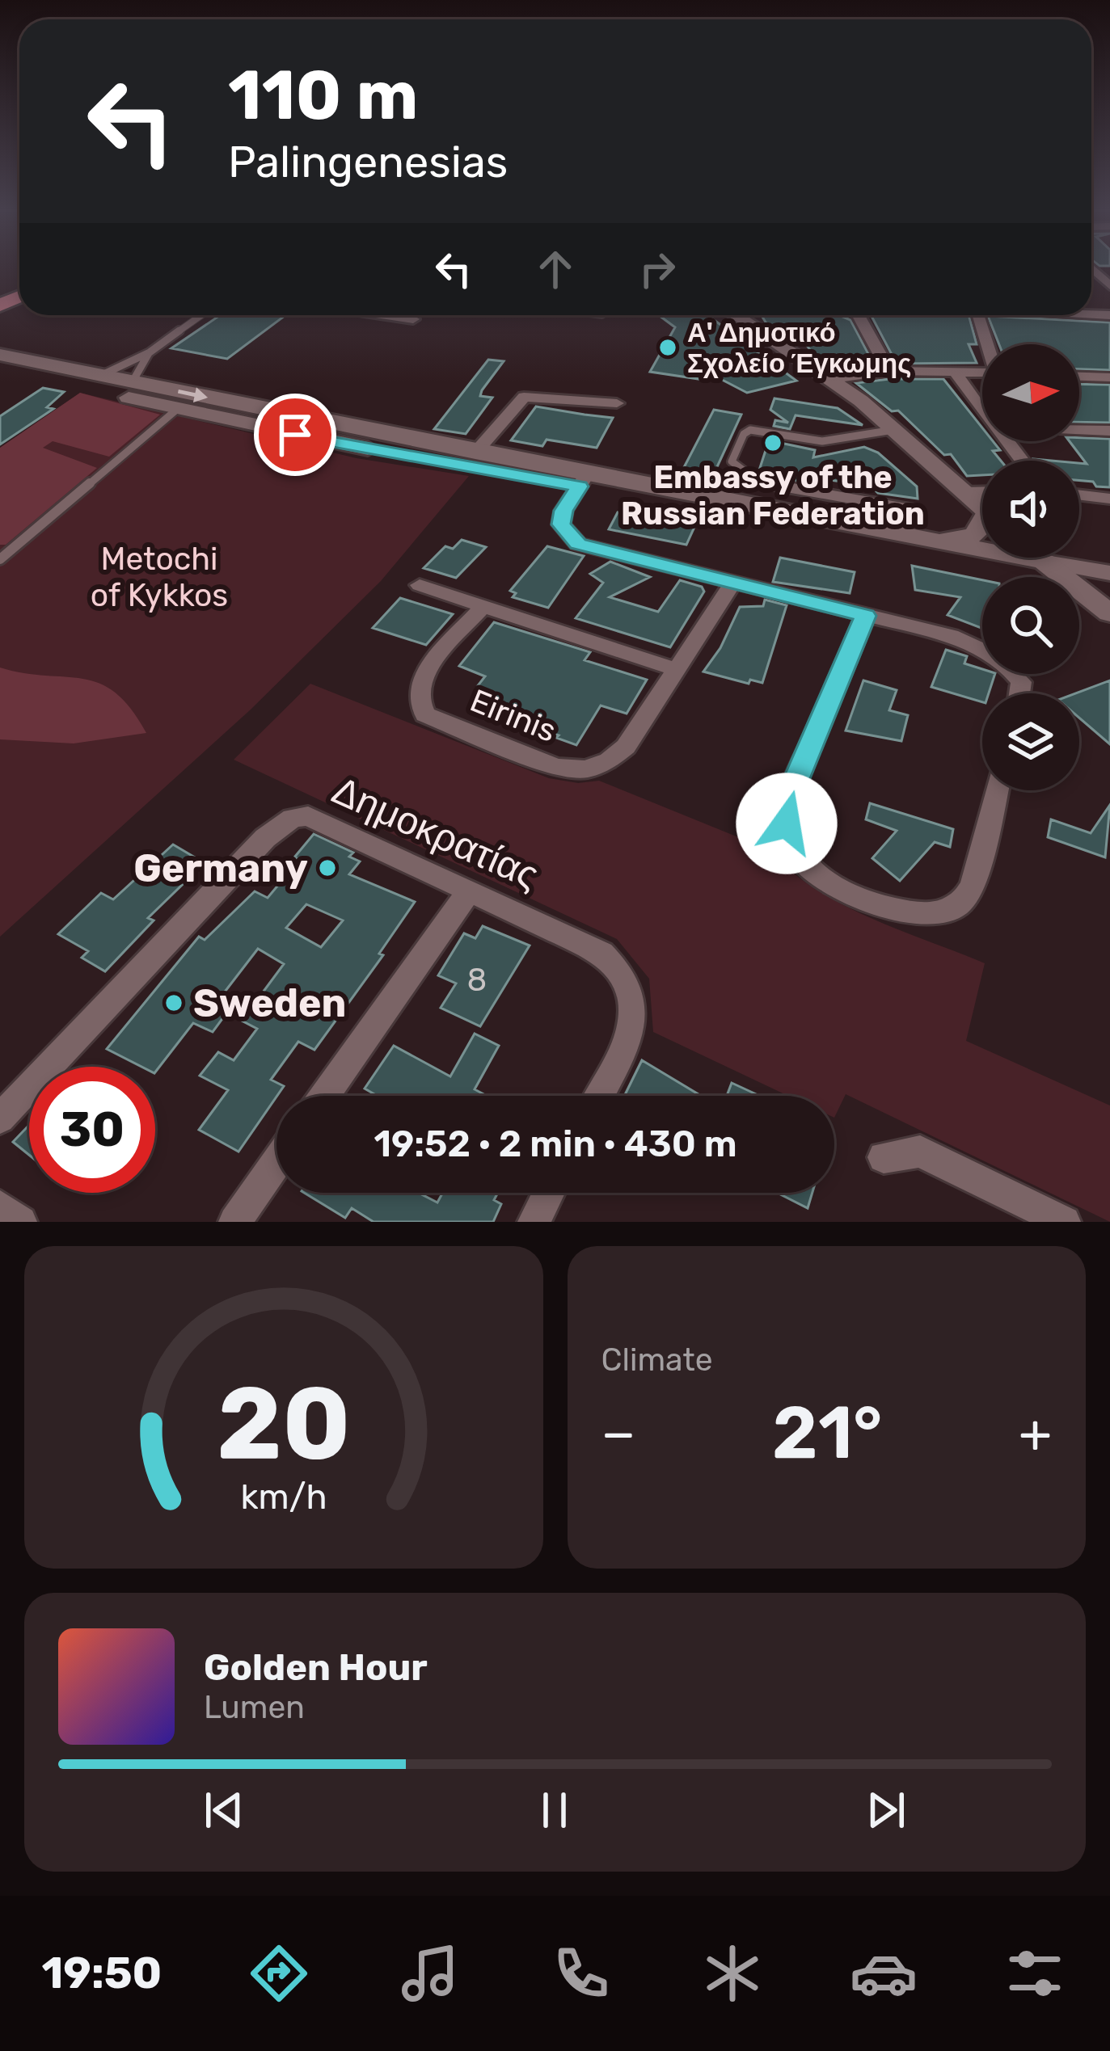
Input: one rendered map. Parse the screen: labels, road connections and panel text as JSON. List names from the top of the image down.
{
  "streets": {
    "street": ["Eirinis", "Δημοκρατίας"]
  },
  "parks": ["Metochi of Kykkos"],
  "places": [
    "Α' Δημοτικό Σχολείο Έγκωμης",
    "Embassy of the Russian Federation",
    "Germany",
    "Sweden"
  ],
  "house_numbers": ["8"],
  "north": "right",
  "page": {
    "turn": ["110 m", "Palingenesias"],
    "limit": "30",
    "trip": "19:52 · 2 min · 430 m",
    "tile": "Climate",
    "heat": ["−", "21°", "+"],
    "song": ["Golden Hour", "Lumen"],
    "tabs": "19:50",
    "gauge": ["20", "km/h"]
  }
}
